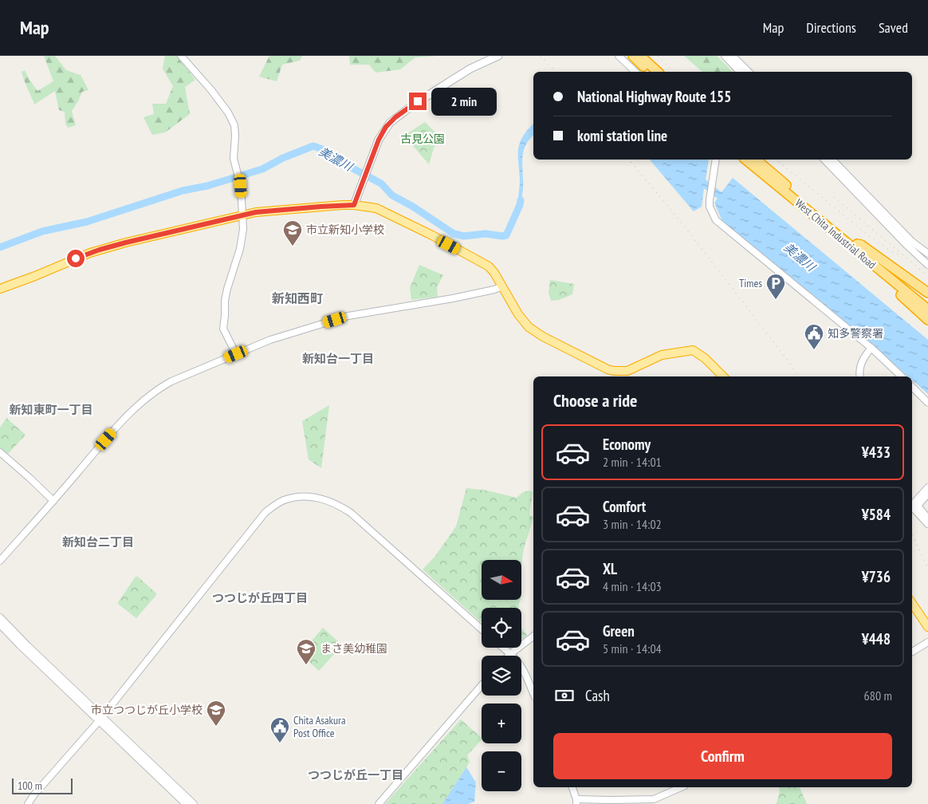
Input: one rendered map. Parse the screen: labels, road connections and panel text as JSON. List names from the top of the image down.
{
  "streets": {
    "highway": ["West Chita Industrial Road"]
  },
  "districts": [
    "新知西町",
    "新知台一丁目",
    "新知東町一丁目",
    "新知台二丁目",
    "つつじが丘四丁目",
    "つつじが丘一丁目"
  ],
  "water": ["美濃川"],
  "parks": ["古見公園"],
  "places": {
    "school or university": ["市立新知小学校", "まさ美幼稚園", "市立つつじが丘小学校"],
    "parking": ["Times"],
    "public building": ["知多警察署", "Chita Asakura Post Office"]
  },
  "scale_bar": "100 m",
  "north": "right",
  "page": {
    "header": "Map",
    "nav": ["Map", "Directions", "Saved"],
    "banner": ["National Highway Route 155", "komi station line"],
    "bubble": "2 min",
    "heading": "Choose a ride",
    "list": [
      {
        "name": "Economy",
        "note": "2 min · 14:01",
        "value": "¥433"
      },
      {
        "name": "Comfort",
        "note": "3 min · 14:02",
        "value": "¥584"
      },
      {
        "name": "XL",
        "note": "4 min · 14:03",
        "value": "¥736"
      },
      {
        "name": "Green",
        "note": "5 min · 14:04",
        "value": "¥448"
      }
    ],
    "map_buttons": ["+", "−"],
    "pay": ["Cash", "680 m"],
    "buttons": "Confirm",
    "scale": "100 m"
  }
}
